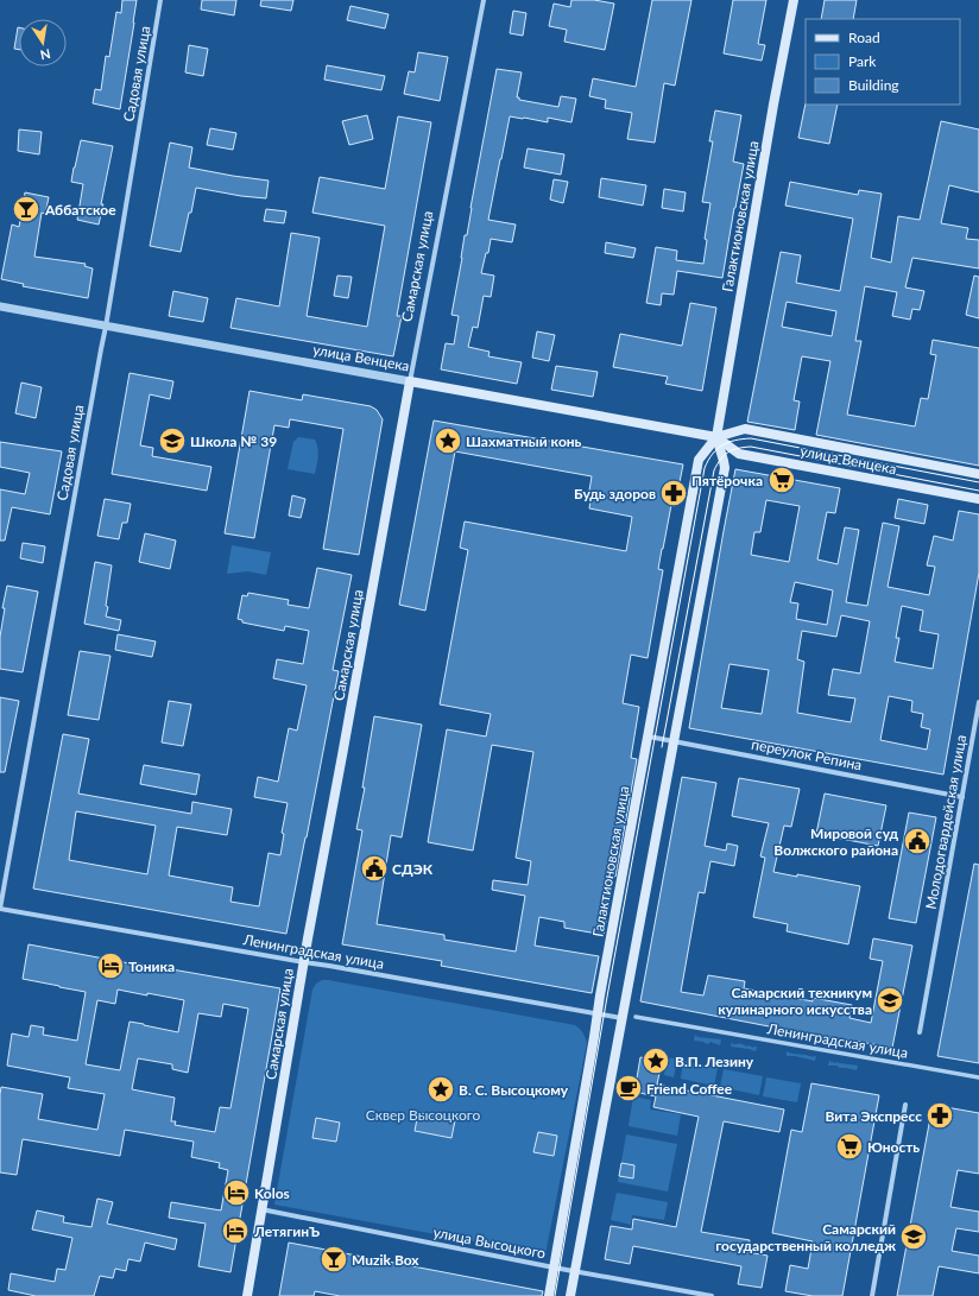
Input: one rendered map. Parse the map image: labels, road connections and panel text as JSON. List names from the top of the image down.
{
  "streets": {
    "main road": ["Галактионовская улица", "Самарская улица", "улица Венцека"],
    "street": [
      "Садовая улица",
      "переулок Репина",
      "Молодогвардейская улица",
      "Ленинградская улица",
      "улица Высоцкого"
    ]
  },
  "crossings": [
    ["Садовая улица", "улица Венцека"],
    ["Садовая улица", "Ленинградская улица"],
    ["Галактионовская улица", "улица Венцека"],
    ["Галактионовская улица", "переулок Репина"],
    ["Галактионовская улица", "Ленинградская улица"],
    ["Галактионовская улица", "улица Высоцкого"],
    ["Самарская улица", "улица Венцека"],
    ["Самарская улица", "Ленинградская улица"],
    ["Самарская улица", "улица Высоцкого"],
    ["переулок Репина", "Молодогвардейская улица"]
  ],
  "parks": ["Сквер Высоцкого"],
  "places": {
    "bar": ["Аббатское", "Muzik Box"],
    "school or university": ["Школа № 39", "Самарский техникум кулинарного искусства", "Самарский государственный колледж"],
    "place": ["Шахматный конь", "В.П. Лезину", "В. С. Высоцкому"],
    "supermarket": ["Пятёрочка", "Юность"],
    "pharmacy": ["Будь здоров", "Вита Экспресс"],
    "public building": ["Мировой суд Волжского района", "СДЭК"],
    "hotel": ["Тоника", "Kolos", "ЛетягинЪ"],
    "cafe": ["Friend Coffee"]
  },
  "legend": ["Road", "Park", "Building"],
  "north": "bottom"
}
